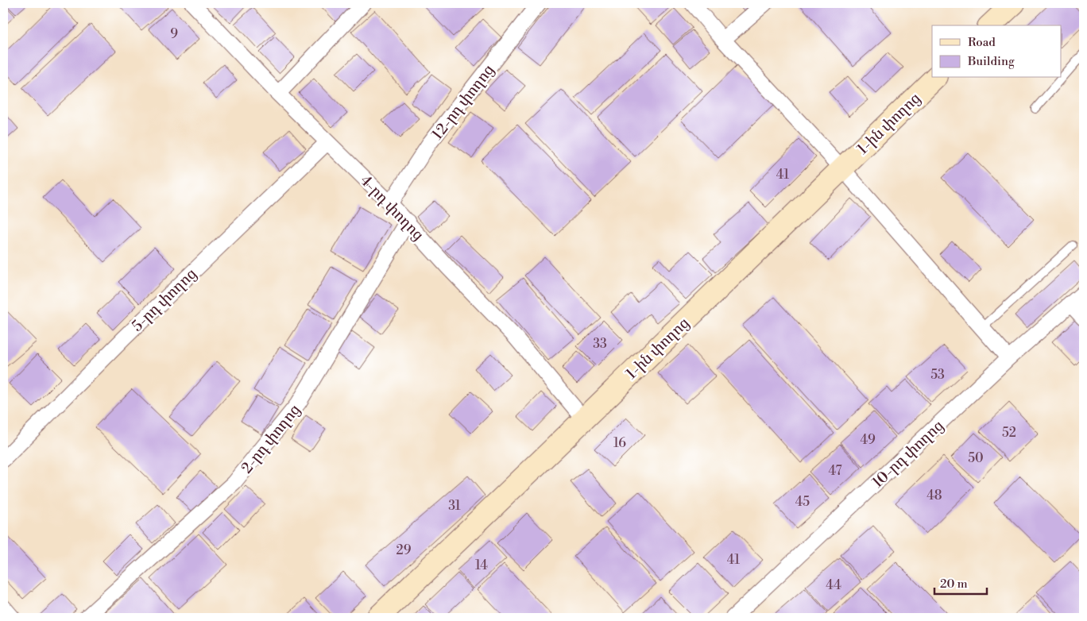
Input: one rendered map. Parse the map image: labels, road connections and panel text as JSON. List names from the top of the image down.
{
  "streets": {
    "main road": ["1-ին փողոց"],
    "street": [
      "12-րդ փողոց",
      "4-րդ փողոց",
      "5-րդ փողոց",
      "2-րդ փողոց",
      "10-րդ փողոց"
    ]
  },
  "crossings": [
    ["12-րդ փողոց", "4-րդ փողոց"],
    ["1-ին փողոց", "4-րդ փողոց"],
    ["4-րդ փողոց", "5-րդ փողոց"],
    ["4-րդ փողոց", "2-րդ փողոց"]
  ],
  "house_numbers": [
    "9",
    "41",
    "33",
    "53",
    "52",
    "49",
    "16",
    "50",
    "47",
    "48",
    "45",
    "31",
    "29",
    "41",
    "14",
    "44"
  ],
  "legend": ["Road", "Building"],
  "scale_bar": "20 m"
}
